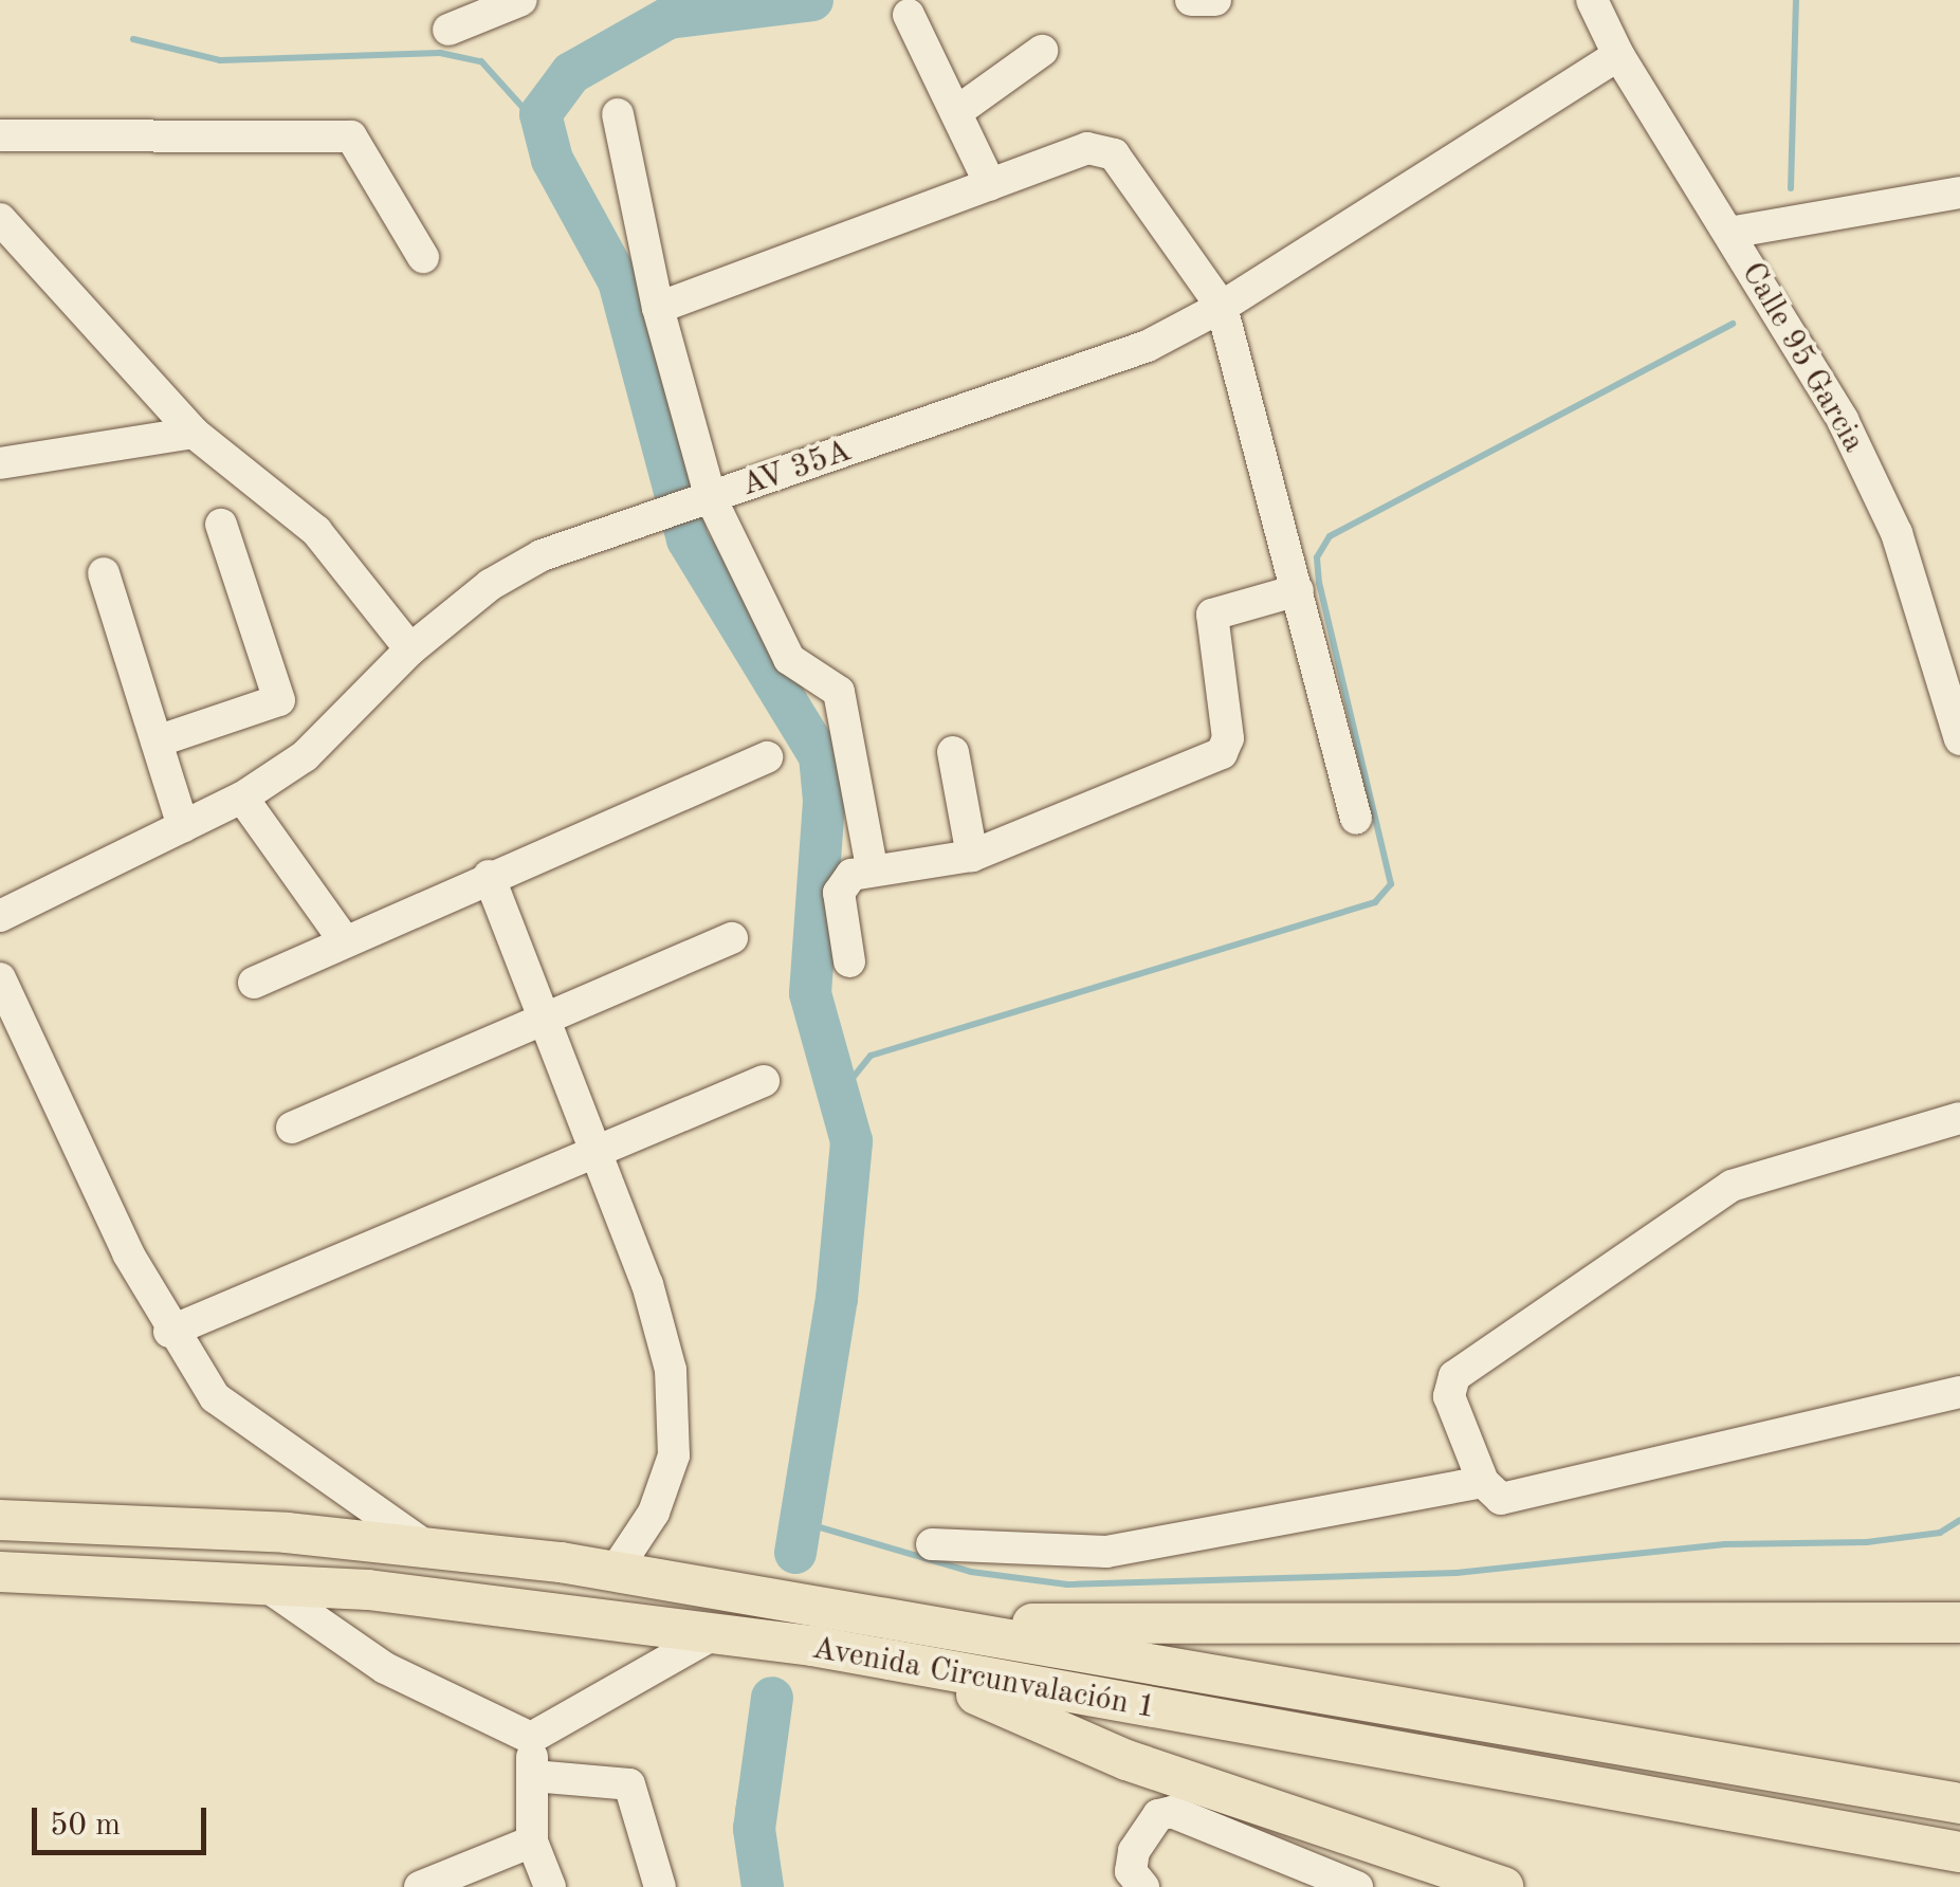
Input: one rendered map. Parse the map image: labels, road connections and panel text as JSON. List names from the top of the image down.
{
  "streets": {
    "main road": ["Avenida Circunvalación 1"],
    "street": ["Calle 95 Garcia", "AV 35A"]
  },
  "crossings": [
    ["Calle 95 Garcia", "AV 35A"]
  ],
  "scale_bar": "50 m"
}
